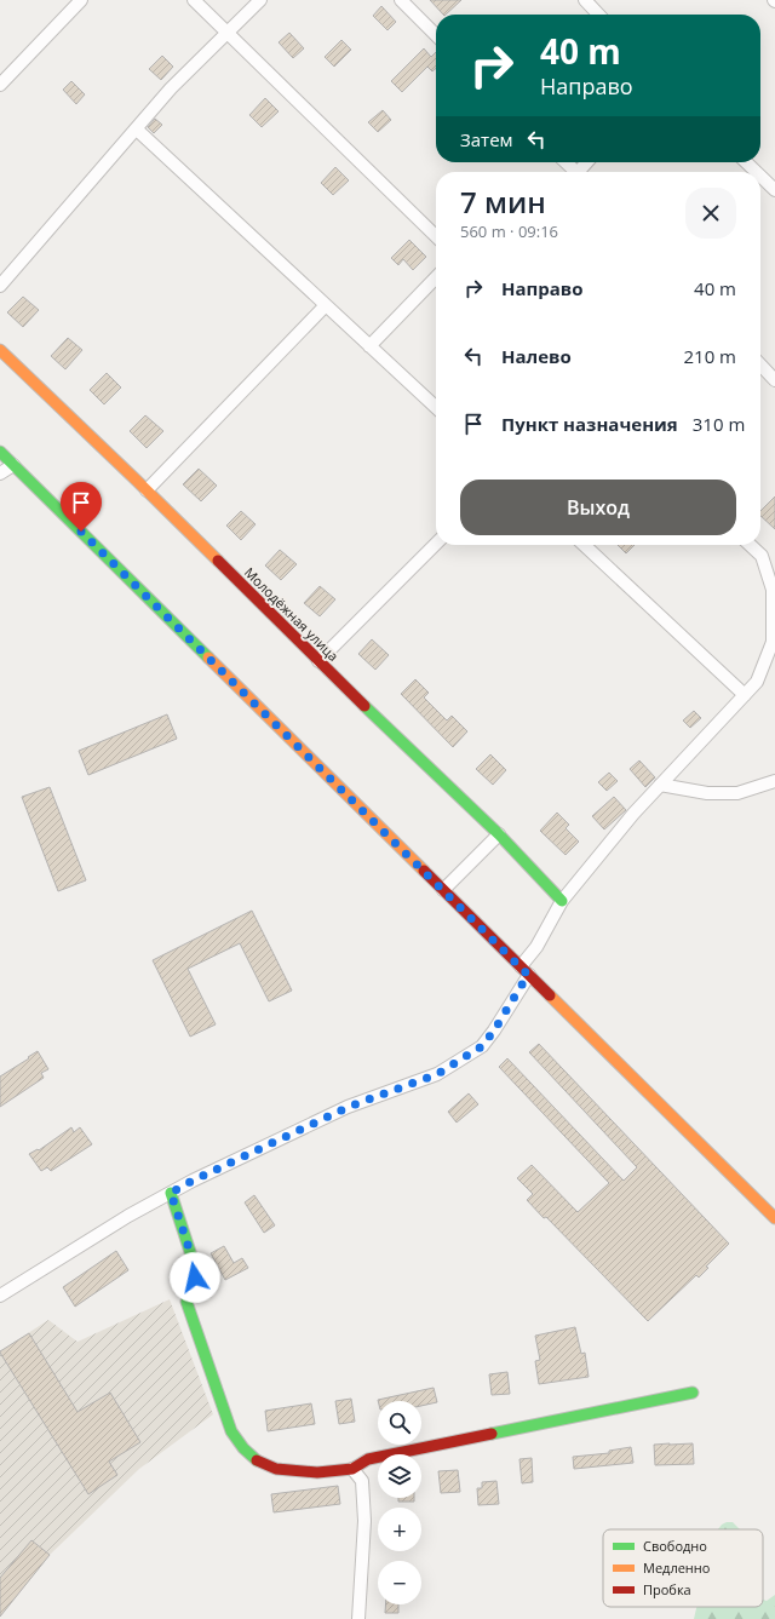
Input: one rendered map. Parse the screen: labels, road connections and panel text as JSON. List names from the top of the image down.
{
  "streets": {
    "street": ["Молодёжная улица"]
  },
  "legend": ["Свободно", "Медленно", "Пробка"],
  "page": {
    "turn": ["40 m", "Направо"],
    "then": "Затем",
    "heading": ["7 мин", "560 m · 09:16"],
    "list": [
      {
        "name": "Направо",
        "value": "40 m"
      },
      {
        "name": "Налево",
        "value": "210 m"
      },
      {
        "name": "Пункт назначения",
        "value": "310 m"
      }
    ],
    "buttons": "Выход",
    "map_buttons": ["+", "−"]
  }
}
